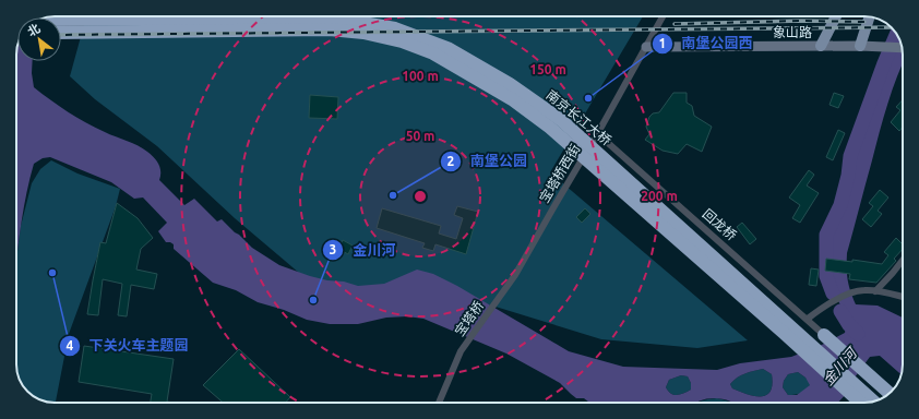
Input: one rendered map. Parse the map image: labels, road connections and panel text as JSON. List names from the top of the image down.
{
  "streets": {
    "highway": ["南京长江大桥"],
    "street": [
      "象山路",
      "宝塔桥西街",
      "回龙桥",
      "宝塔桥"
    ]
  },
  "crossings": [
    ["象山路", "宝塔桥西街"],
    ["宝塔桥西街", "回龙桥"],
    ["宝塔桥西街", "宝塔桥"]
  ],
  "water": ["金川河"],
  "places": [
    "南堡公园西",
    "南堡公园",
    "下关火车主题园",
    "金川河"
  ],
  "north": "top left",
  "rings": [
    "150 m",
    "100 m",
    "50 m",
    "200 m"
  ]
}
